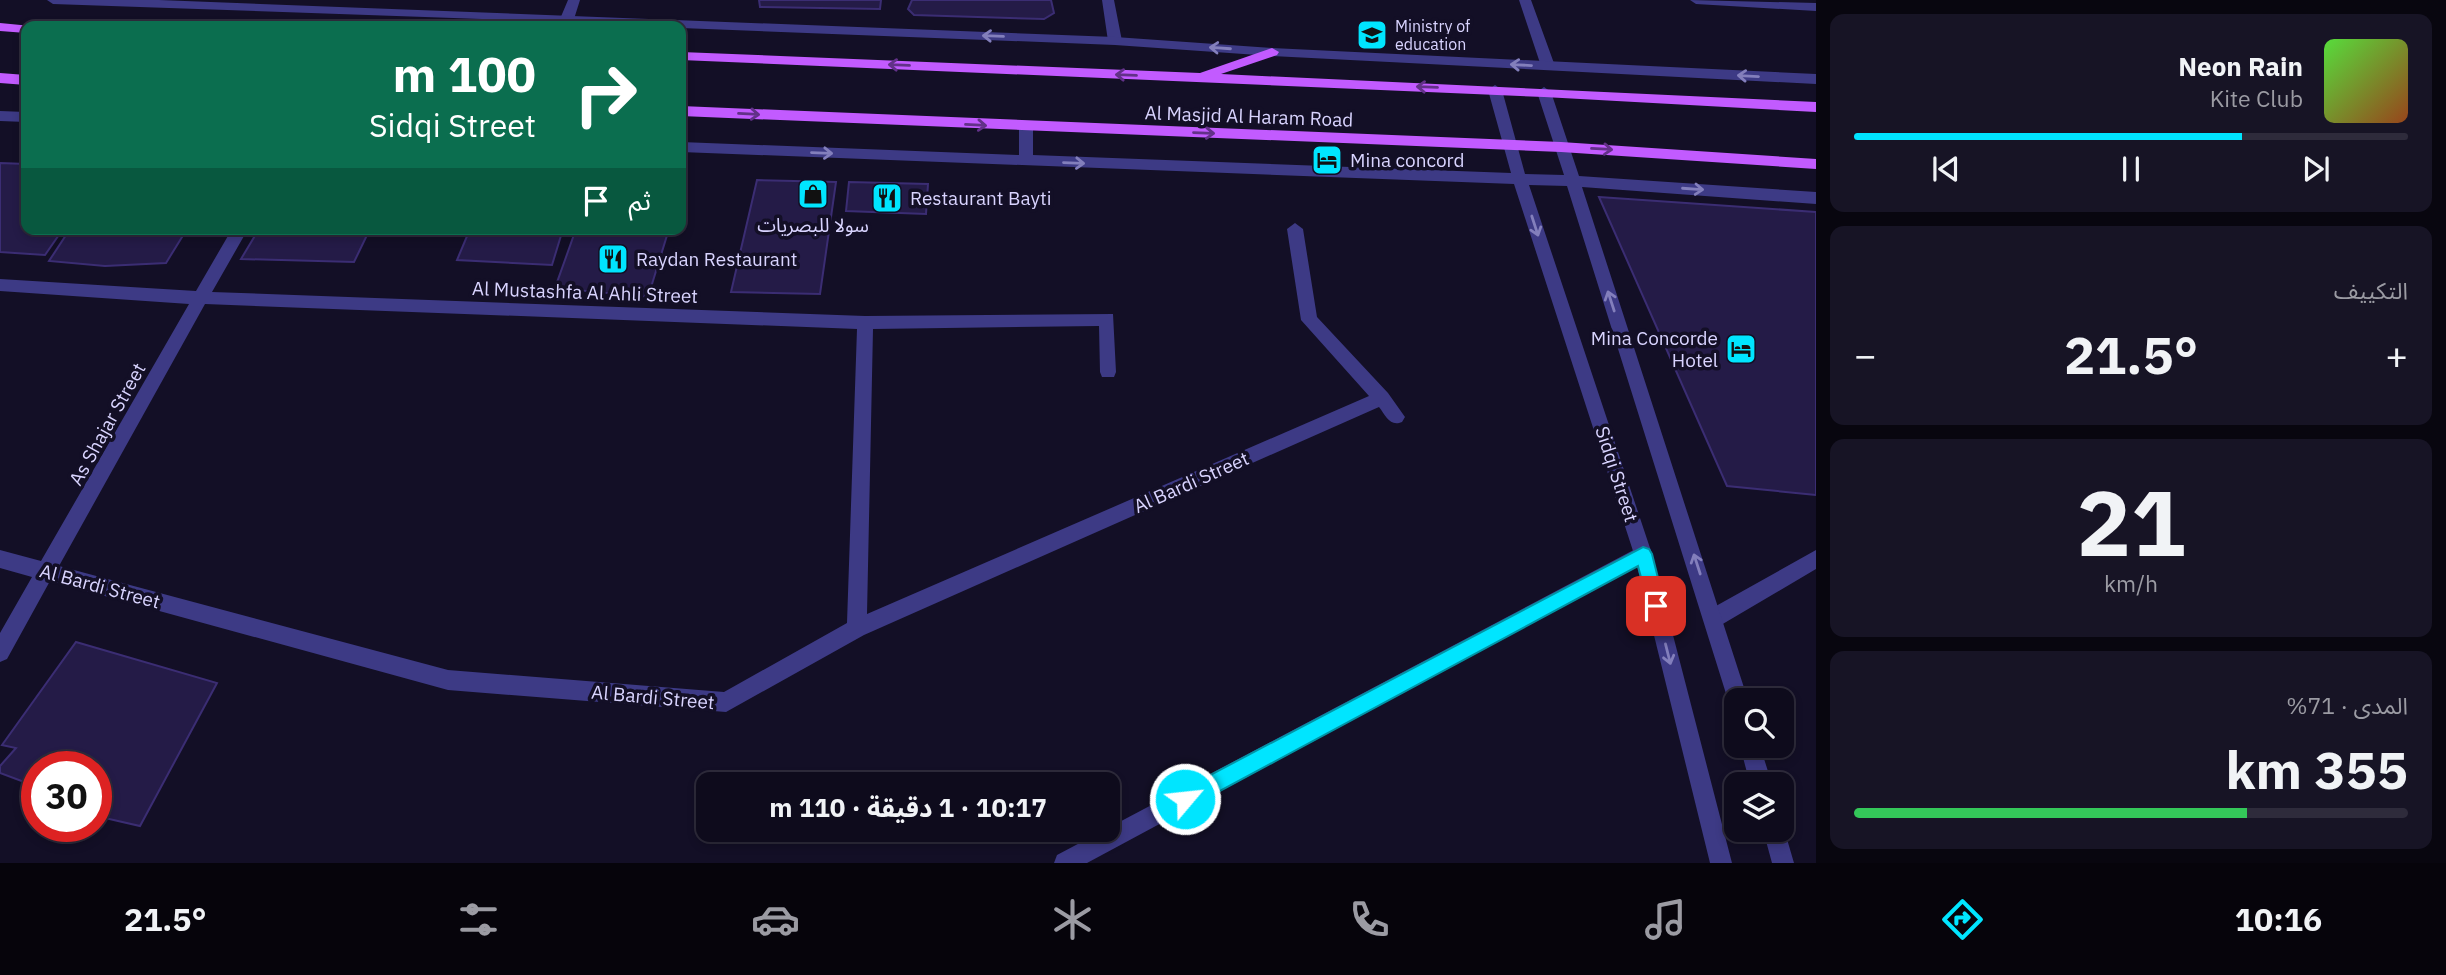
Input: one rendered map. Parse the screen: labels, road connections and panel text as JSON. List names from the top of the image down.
{
  "streets": {
    "main road": ["Al Masjid Al Haram Road"],
    "street": [
      "Al Mustashfa Al Ahli Street",
      "As Shajar Street",
      "Sidqi Street",
      "Al Bardi Street"
    ]
  },
  "crossings": [
    ["Al Masjid Al Haram Road", "Sidqi Street"],
    ["Al Mustashfa Al Ahli Street", "As Shajar Street"],
    ["As Shajar Street", "Al Bardi Street"]
  ],
  "places": {
    "school or university": ["Ministry of education"],
    "hotel": ["Mina concord", "Mina Concorde Hotel"],
    "shop": ["سولا للبصريات"],
    "restaurant": ["Restaurant Bayti", "Raydan Restaurant"]
  },
  "page": {
    "turn": ["100 m", "Sidqi Street"],
    "song": ["Neon Rain", "Kite Club"],
    "then": "ثم",
    "tile": [
      "التكييف",
      ["21", "km/h"],
      ["المدى · 71%", "355 km"]
    ],
    "heat": ["−", "21.5°", "+"],
    "limit": "30",
    "trip": "10:17 · 1 دقيقة · 110 m",
    "tabs": ["10:16", "21.5°"]
  }
}
